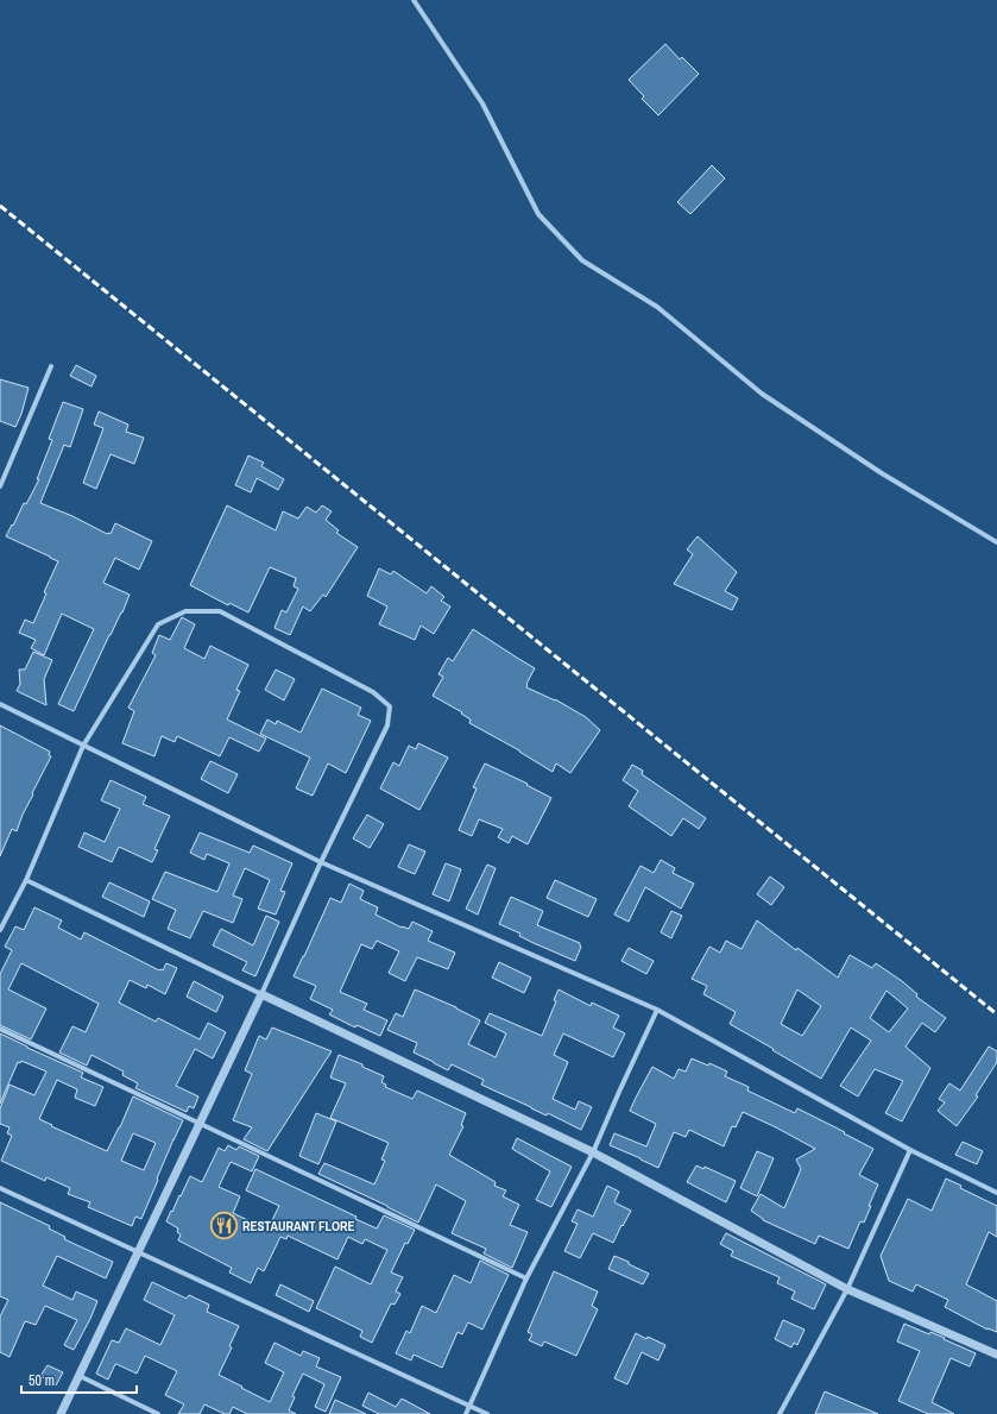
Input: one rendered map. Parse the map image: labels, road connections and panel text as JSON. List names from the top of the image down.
{
  "places": {
    "restaurant": ["RESTAURANT FLORE"]
  },
  "scale_bar": "50 m"
}
